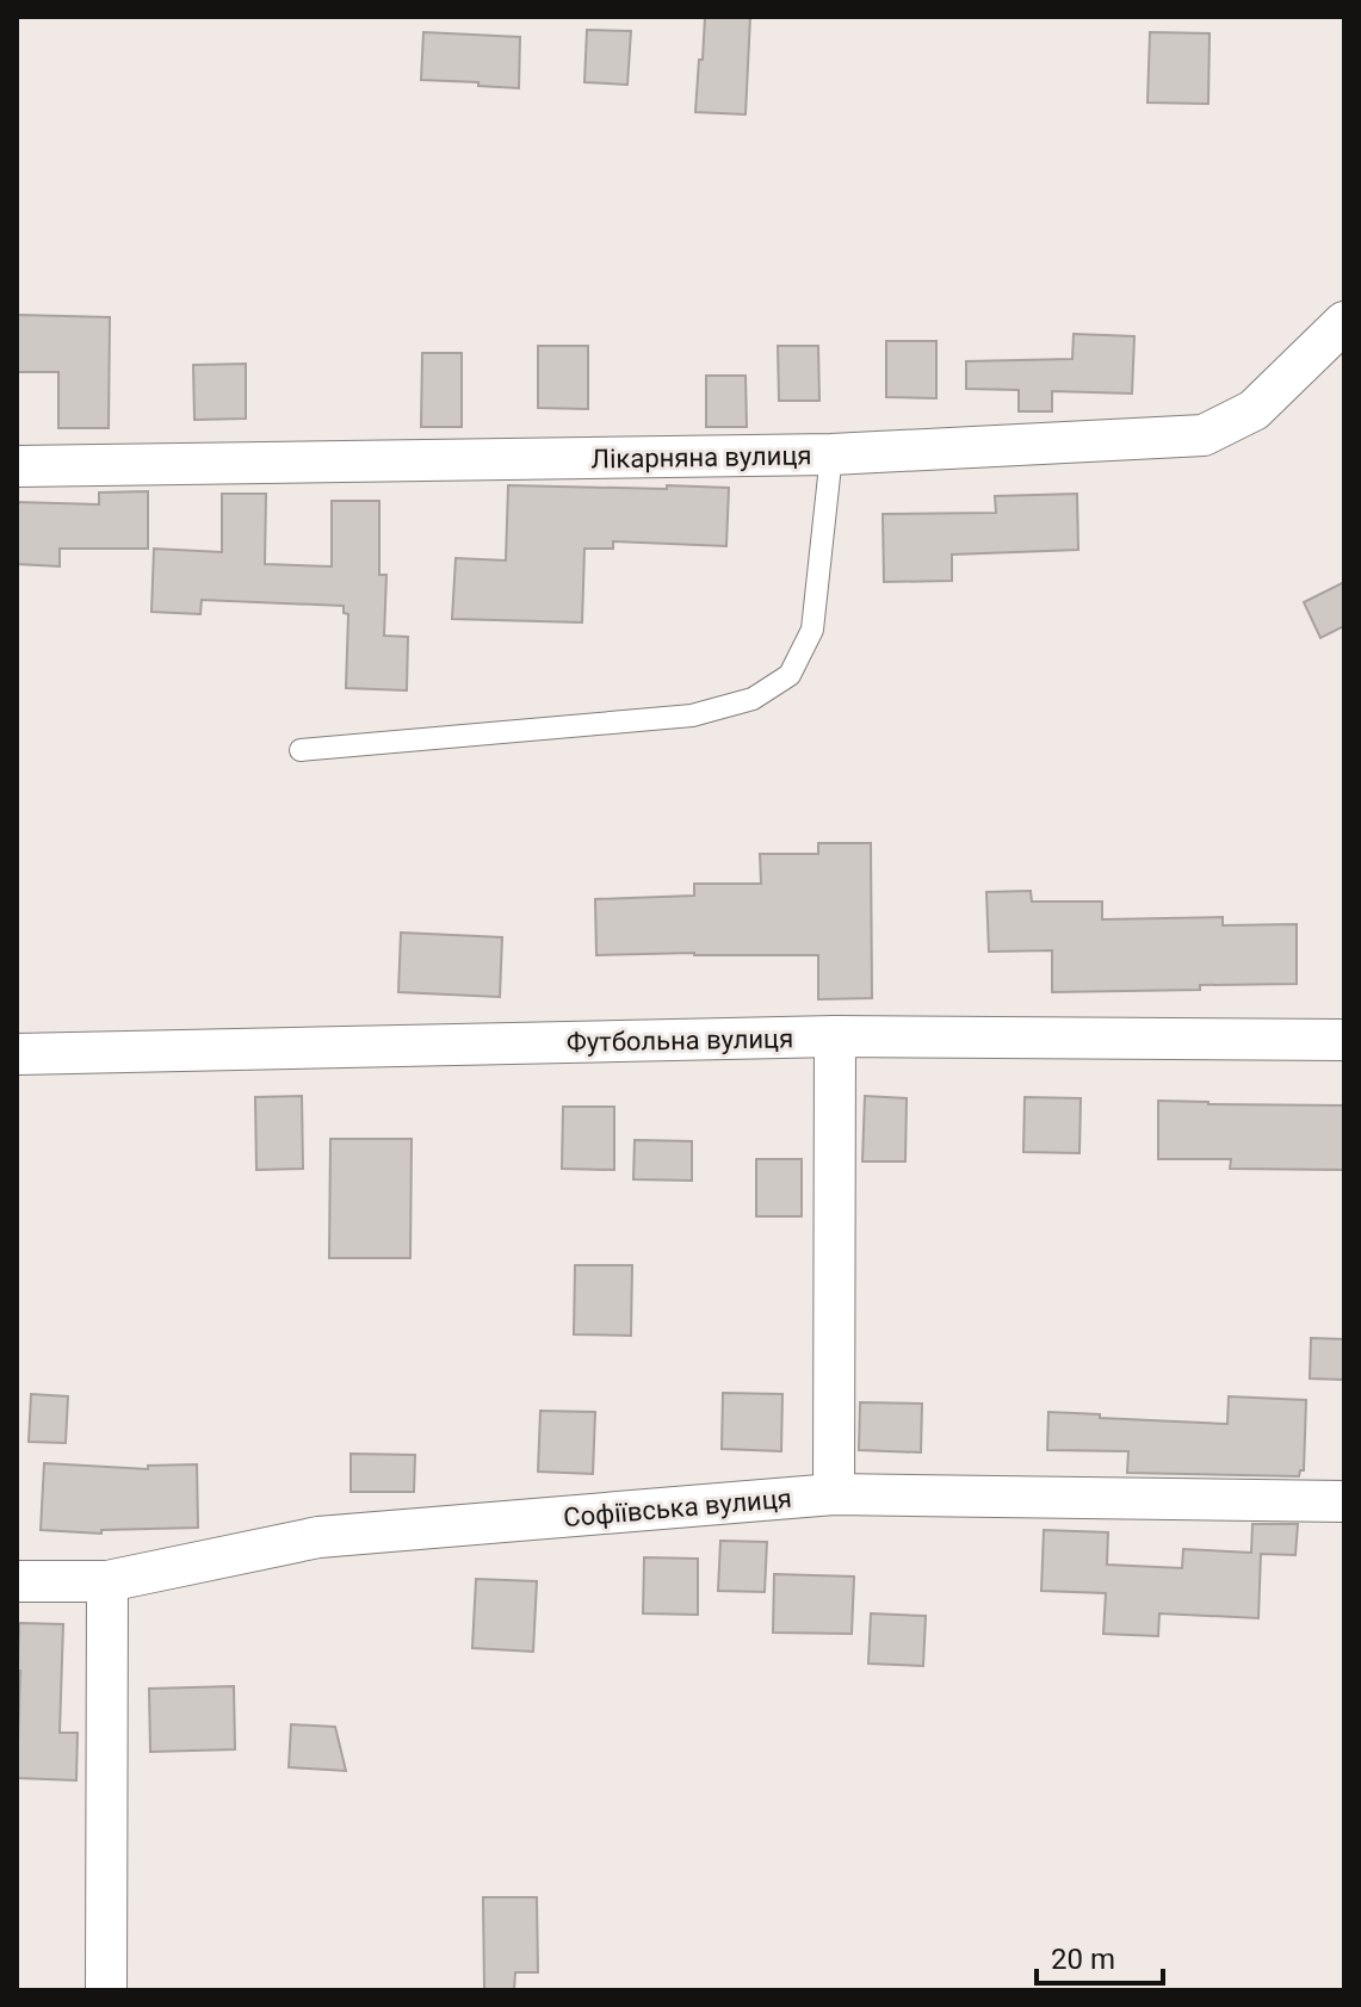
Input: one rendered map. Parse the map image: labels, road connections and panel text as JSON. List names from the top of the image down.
{
  "streets": {
    "street": ["Лікарняна вулиця", "Футбольна вулиця", "Софіївська вулиця"]
  },
  "scale_bar": "20 m"
}
